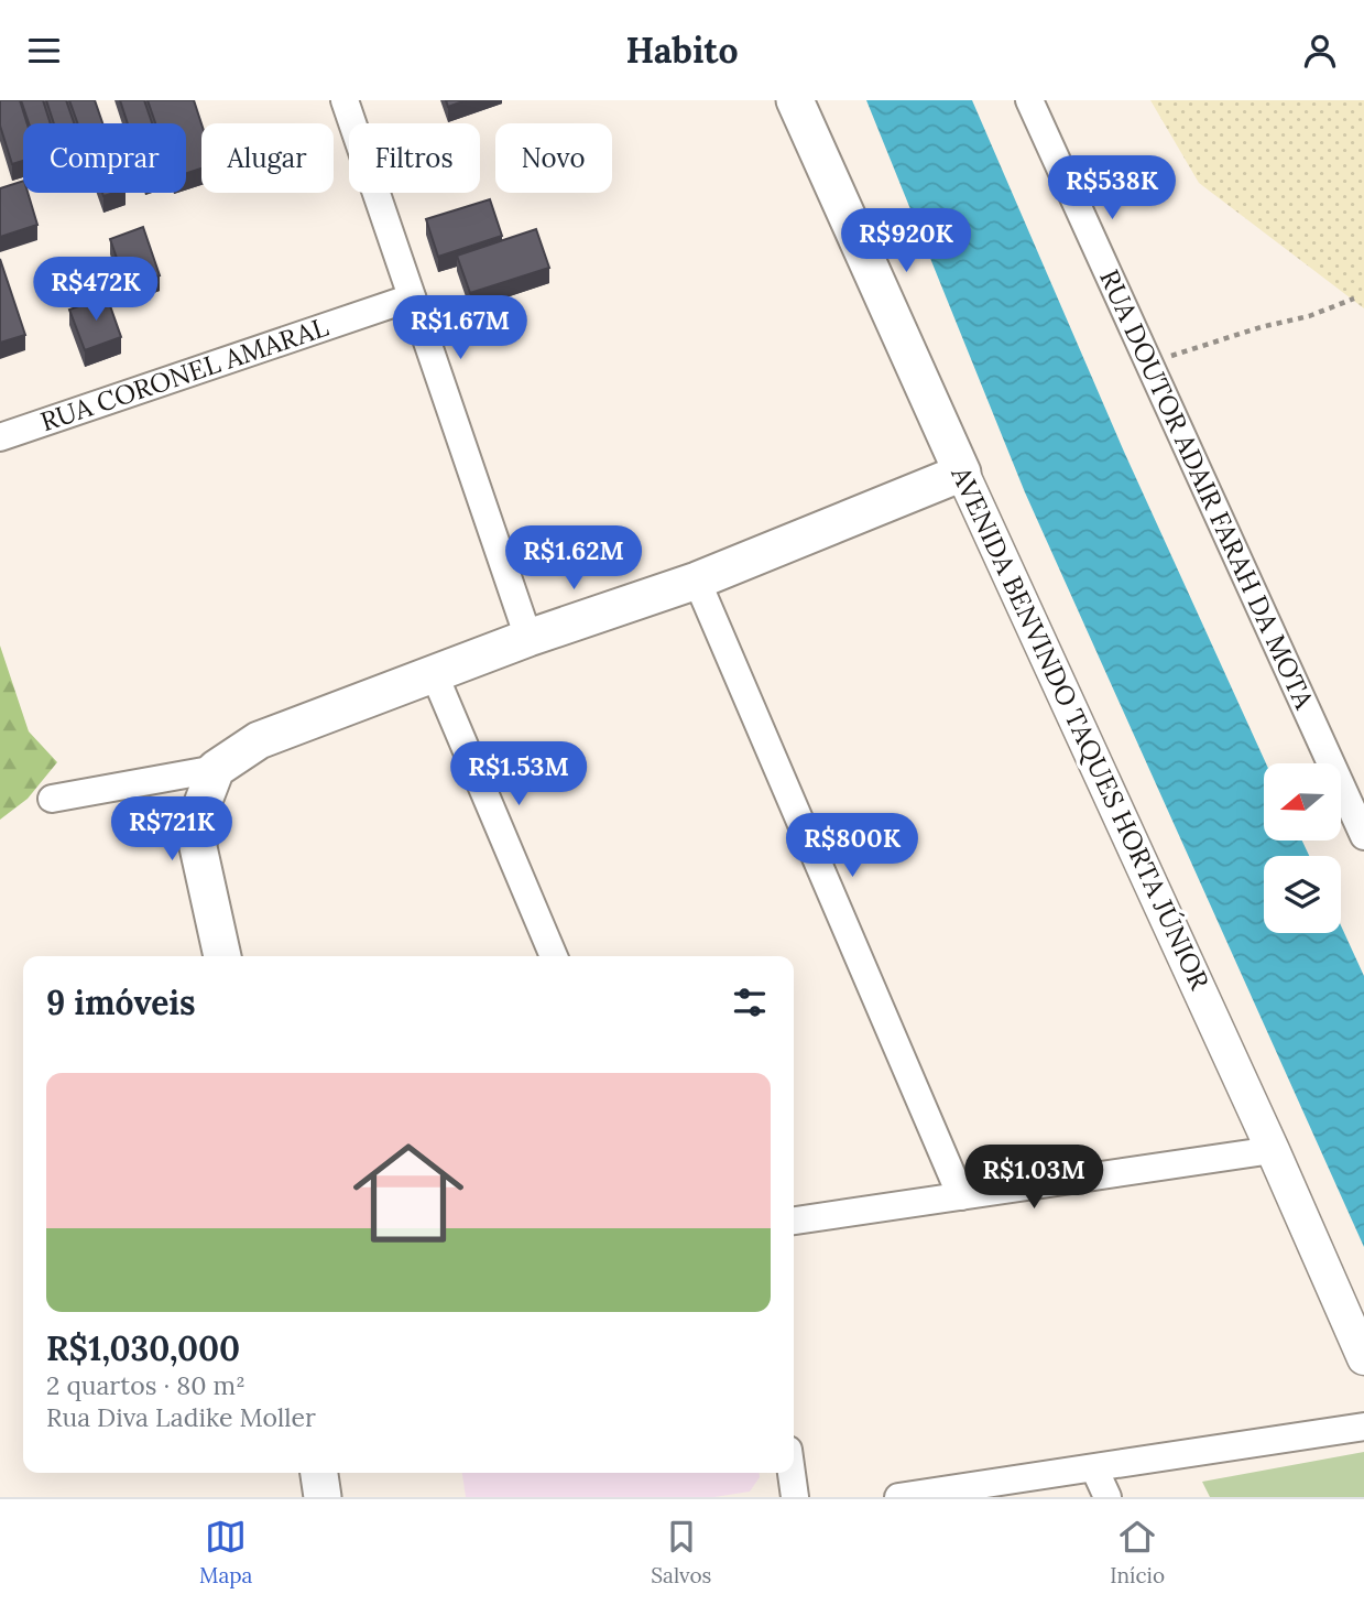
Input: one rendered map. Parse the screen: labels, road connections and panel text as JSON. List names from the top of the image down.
{
  "streets": {
    "main road": ["AVENIDA BENVINDO TAQUES HORTA JÚNIOR"],
    "street": ["RUA CORONEL AMARAL", "RUA DOUTOR ADAIR FARAH DA MOTA"]
  },
  "north": "left",
  "page": {
    "header": "Habito",
    "chip": [
      "Comprar",
      "Alugar",
      "Filtros",
      "Novo"
    ],
    "price": [
      "R$538K",
      "R$920K",
      "R$472K",
      "R$1.67M",
      "R$1.62M",
      "R$1.53M",
      "R$721K",
      "R$800K",
      "R$1.03M"
    ],
    "heading": "9 imóveis",
    "list": [
      {
        "name": "R$1,030,000",
        "note": "2 quartos · 80 m² · Rua Diva Ladike Moller"
      }
    ],
    "tabs": ["Mapa", "Salvos", "Início"]
  }
}
